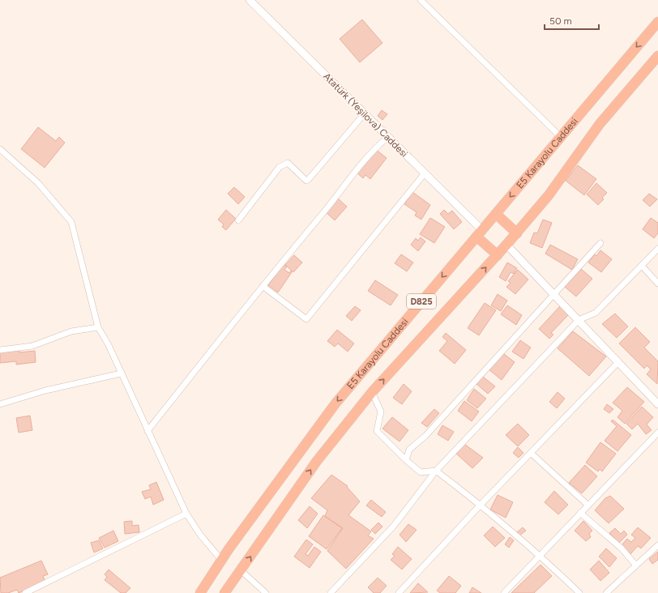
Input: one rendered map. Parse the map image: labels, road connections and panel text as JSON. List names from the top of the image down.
{
  "streets": {
    "highway": ["E5 Karayolu Caddesi", "D825"],
    "street": ["Atatürk (Yeşilova) Caddesi"]
  },
  "crossings": [
    ["Atatürk (Yeşilova) Caddesi", "E5 Karayolu Caddesi"]
  ],
  "scale_bar": "50 m"
}
